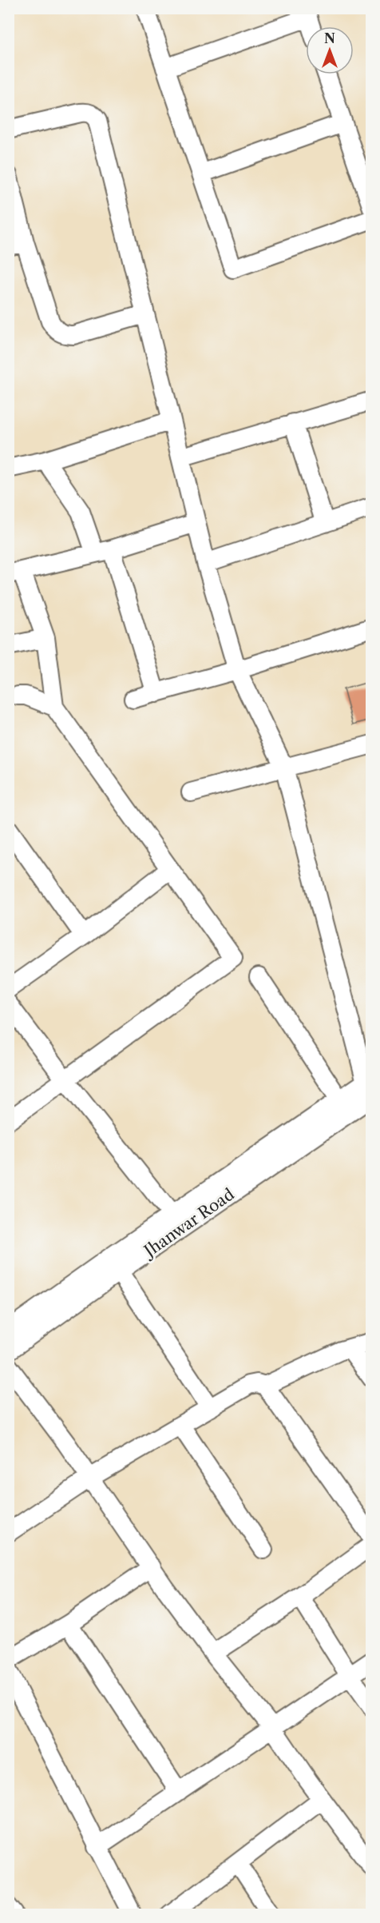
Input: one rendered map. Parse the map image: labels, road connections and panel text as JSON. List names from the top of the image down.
{
  "streets": {
    "street": ["Jhanwar Road"]
  },
  "north": "top"
}
